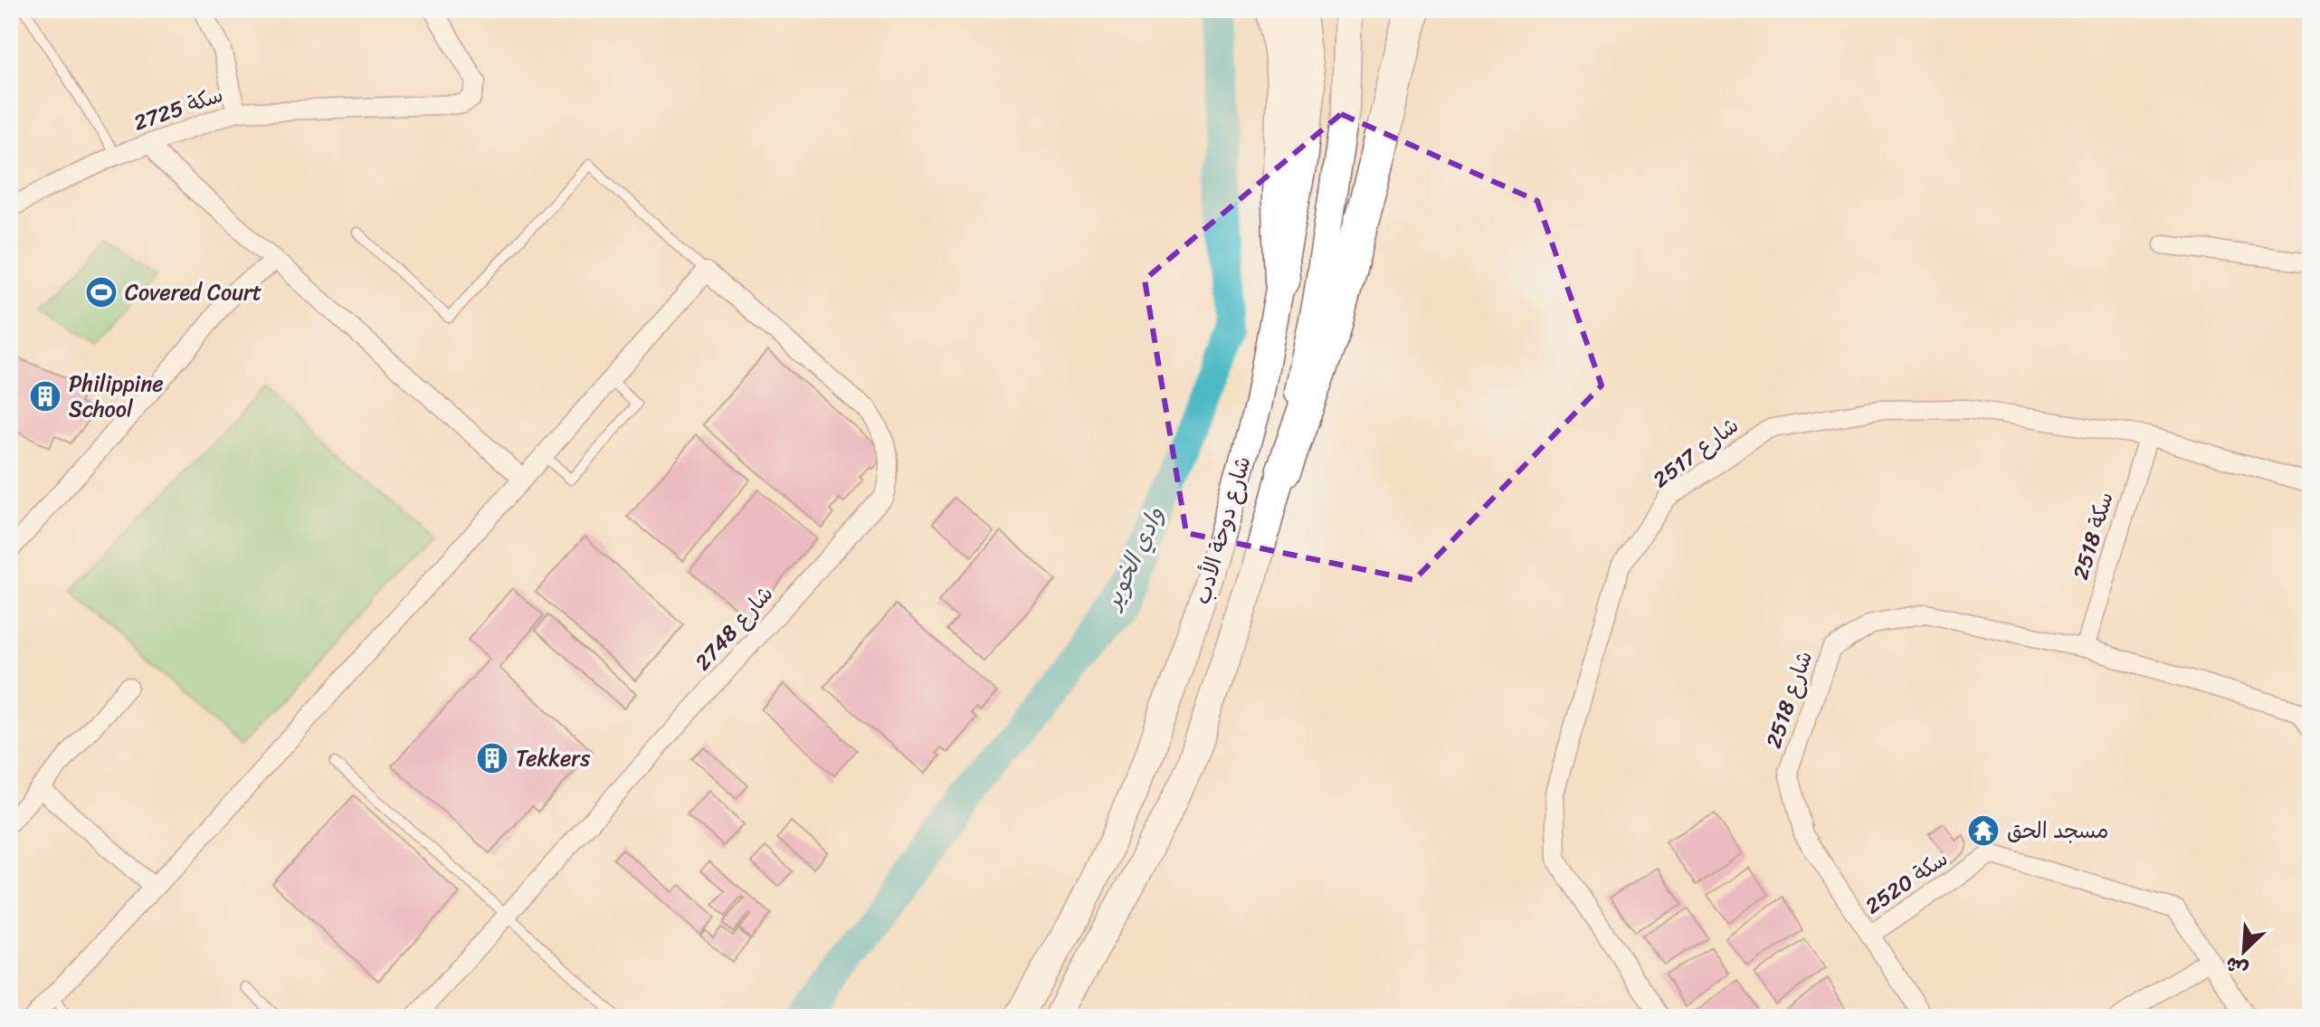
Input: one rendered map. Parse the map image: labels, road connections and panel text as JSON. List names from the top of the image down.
{
  "streets": {
    "main road": ["شارع دوحة الأدب"],
    "street": [
      "سكة 2725",
      "2517 شارع",
      "سكة 2518",
      "شارع 2748",
      "2518 شارع",
      "سكة 2520"
    ]
  },
  "crossings": [
    ["2517 شارع", "سكة 2518"],
    ["سكة 2518", "2518 شارع"],
    ["2518 شارع", "سكة 2520"]
  ],
  "water": ["وادي الخوير"],
  "places": {
    "sports": ["Covered Court"],
    "building": ["Philippine School", "Tekkers"],
    "temple": ["مسجد الحق"]
  },
  "north": "bottom left"
}
